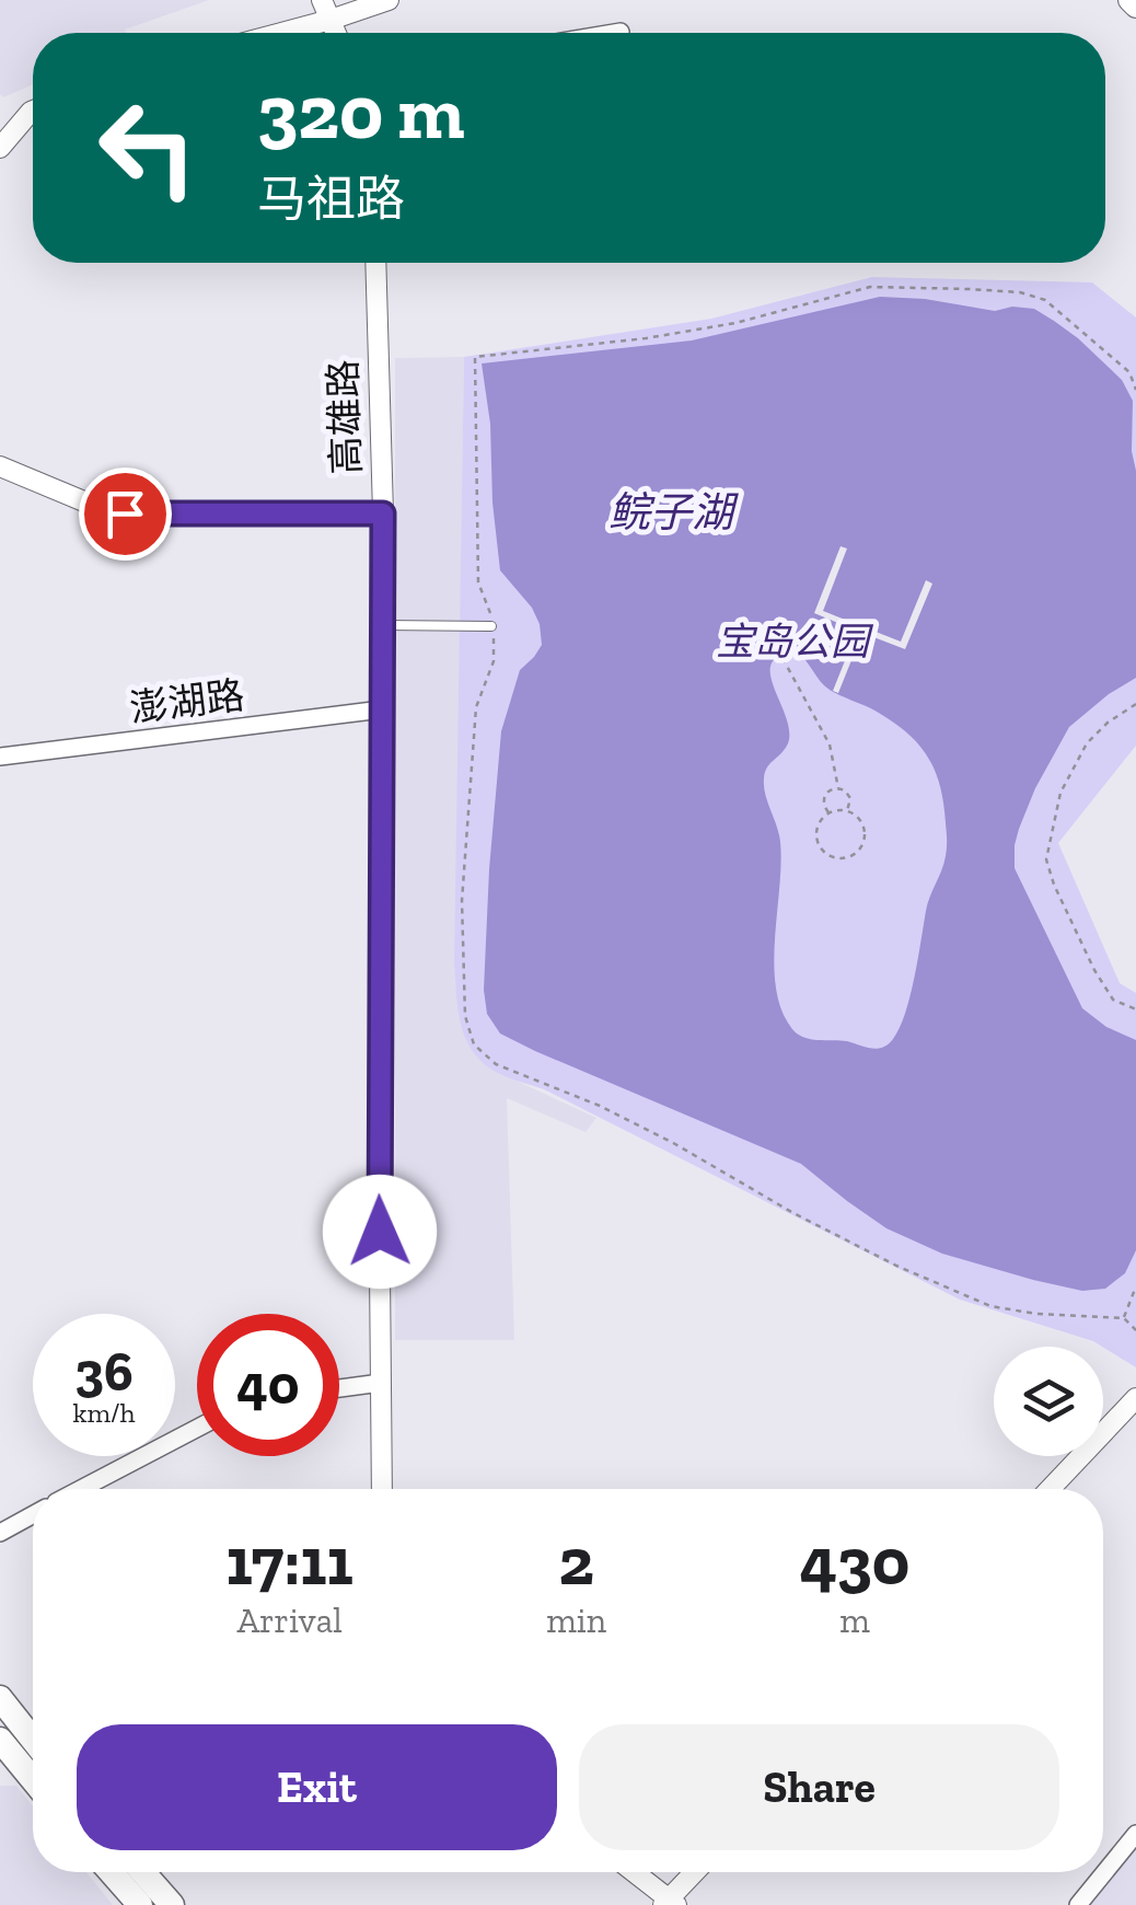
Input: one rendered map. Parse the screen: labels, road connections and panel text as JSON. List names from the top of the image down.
{
  "streets": {
    "street": ["高雄路", "澎湖路"]
  },
  "crossings": [
    ["高雄路", "澎湖路"]
  ],
  "water": ["鲩子湖"],
  "parks": ["宝岛公园"],
  "page": {
    "turn": ["320 m", "马祖路"],
    "speed": "36 km/h",
    "limit": "40",
    "eta": [
      "17:11",
      "Arrival",
      "2",
      "min",
      "430",
      "m"
    ],
    "buttons": ["Exit", "Share"]
  }
}
